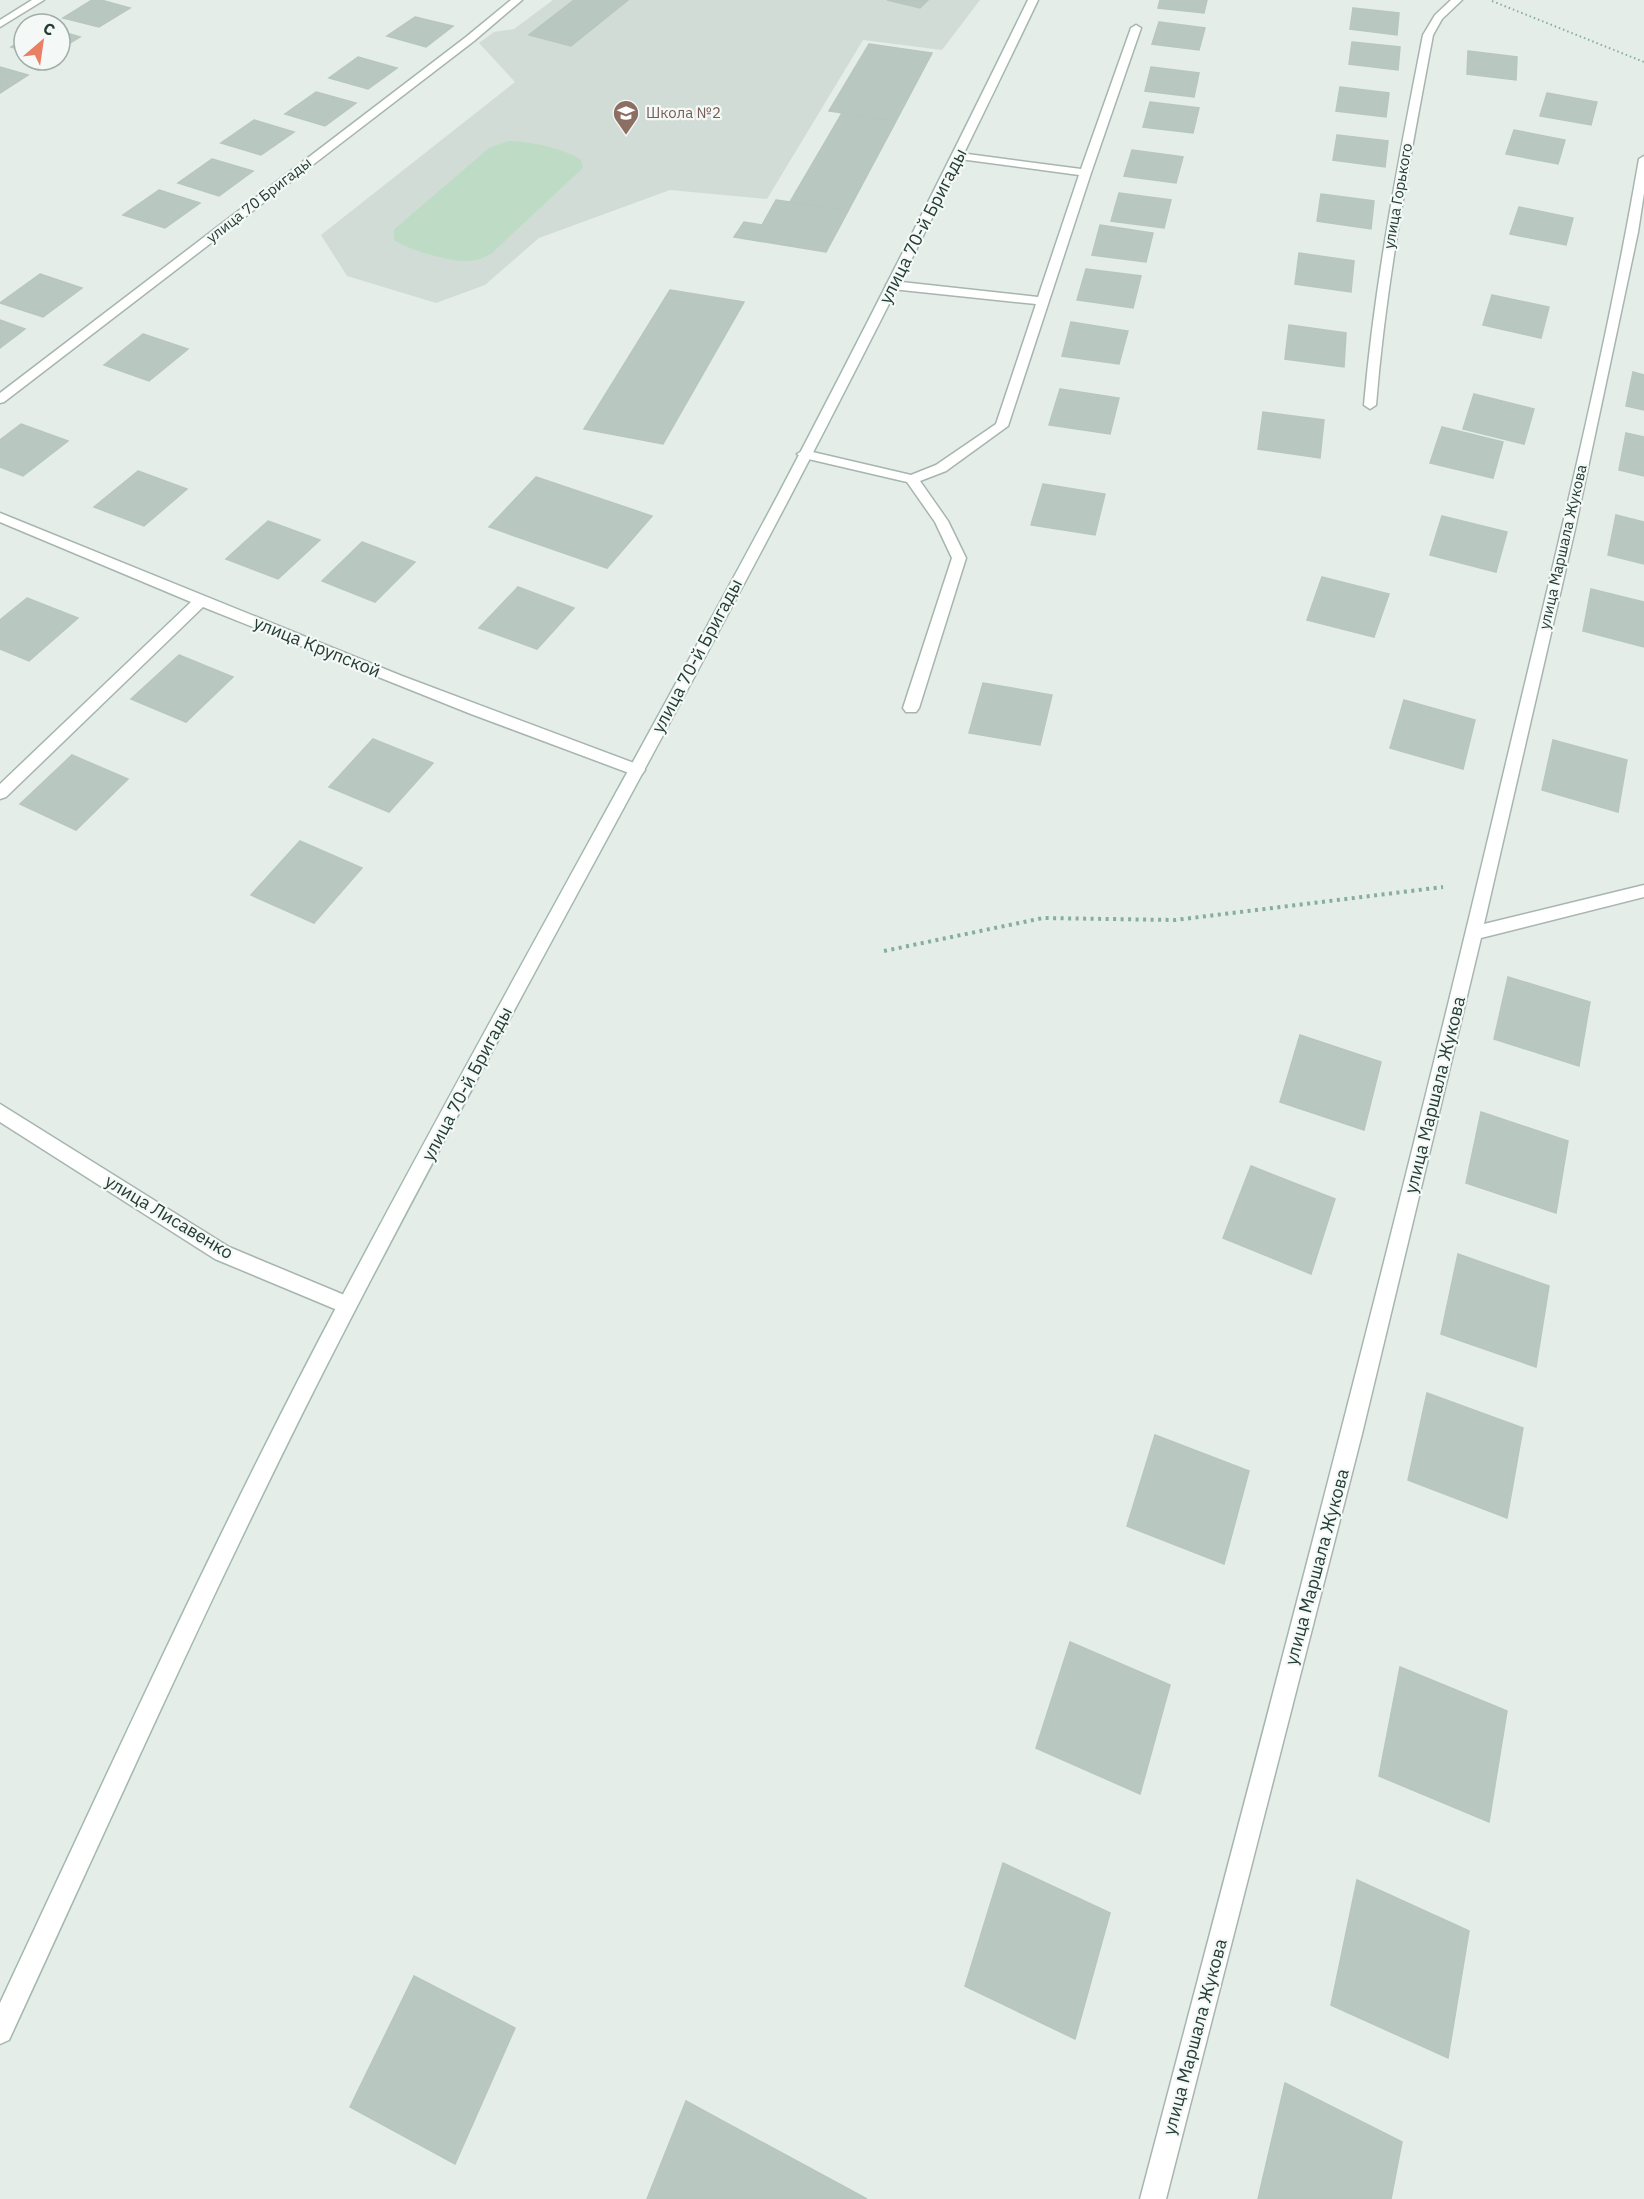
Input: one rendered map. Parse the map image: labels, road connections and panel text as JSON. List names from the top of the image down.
{
  "streets": {
    "street": [
      "улица Горького",
      "улица 70 Бригады",
      "улица 70-й Бригады",
      "улица Маршала Жукова",
      "улица Крупской",
      "улица Лисавенко"
    ]
  },
  "crossings": [
    ["улица 70-й Бригады", "улица Крупской"],
    ["улица 70-й Бригады", "улица Лисавенко"]
  ],
  "places": {
    "school or university": ["Школа №2"]
  },
  "north": "top right"
}
